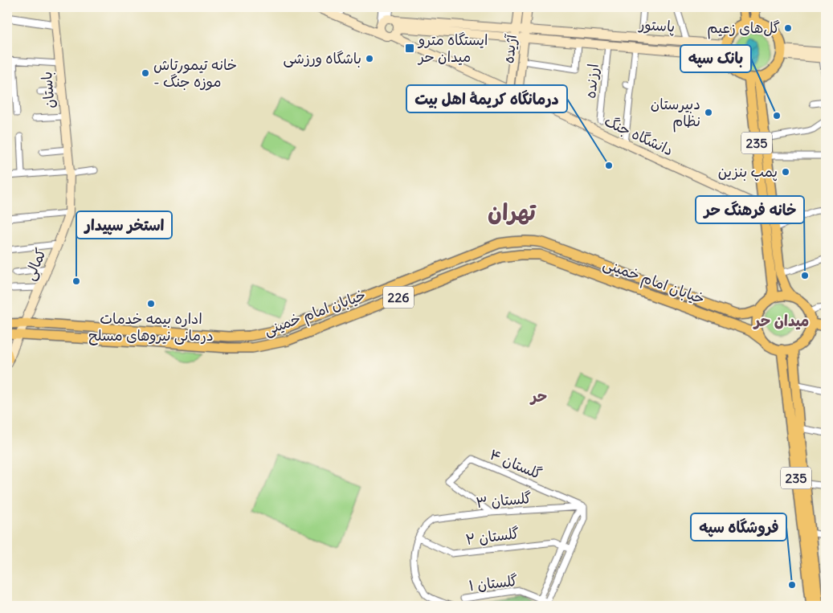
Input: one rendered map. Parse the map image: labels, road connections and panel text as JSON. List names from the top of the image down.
{
  "streets": {
    "main road": [
      "پاستور",
      "آژیده",
      "باستان",
      "دانشگاه جنگ",
      "235",
      "کمالی",
      "خیابان امام خمینی",
      "226"
    ],
    "street": [
      "ارزنده",
      "گلستان ۴",
      "گلستان ۳",
      "گلستان ۲",
      "گلستان ۱"
    ]
  },
  "crossings": [
    ["پاستور", "آژیده"],
    ["پاستور", "ارزنده"],
    ["پاستور", "دانشگاه جنگ"],
    ["پاستور", "235"],
    ["آژیده", "دانشگاه جنگ"],
    ["باستان", "کمالی"],
    ["دانشگاه جنگ", "235"],
    ["235", "خیابان امام خمینی"],
    ["کمالی", "خیابان امام خمینی"],
    ["کمالی", "226"],
    ["خیابان امام خمینی", "226"],
    ["گلستان ۴", "گلستان ۳"],
    ["گلستان ۳", "گلستان ۲"]
  ],
  "districts": ["تهران", "میدان حر", "حر"],
  "places": {
    "other": [
      "گل‌های زعیم",
      "باشگاه ورزشی",
      "خانه تیمورتاش - موزه جنگ",
      "دبیرستان نظام",
      "بانک سپه",
      "درمانگاه کریمهٔ اهل بیت",
      "پمپ بنزین",
      "خانه فرهنگ حر",
      "استخر سپیدار",
      "اداره بیمه خدمات درمانی نیروهای مسلح",
      "فروشگاه سپه"
    ],
    "transit": ["ایستگاه مترو میدان حر"]
  }
}
